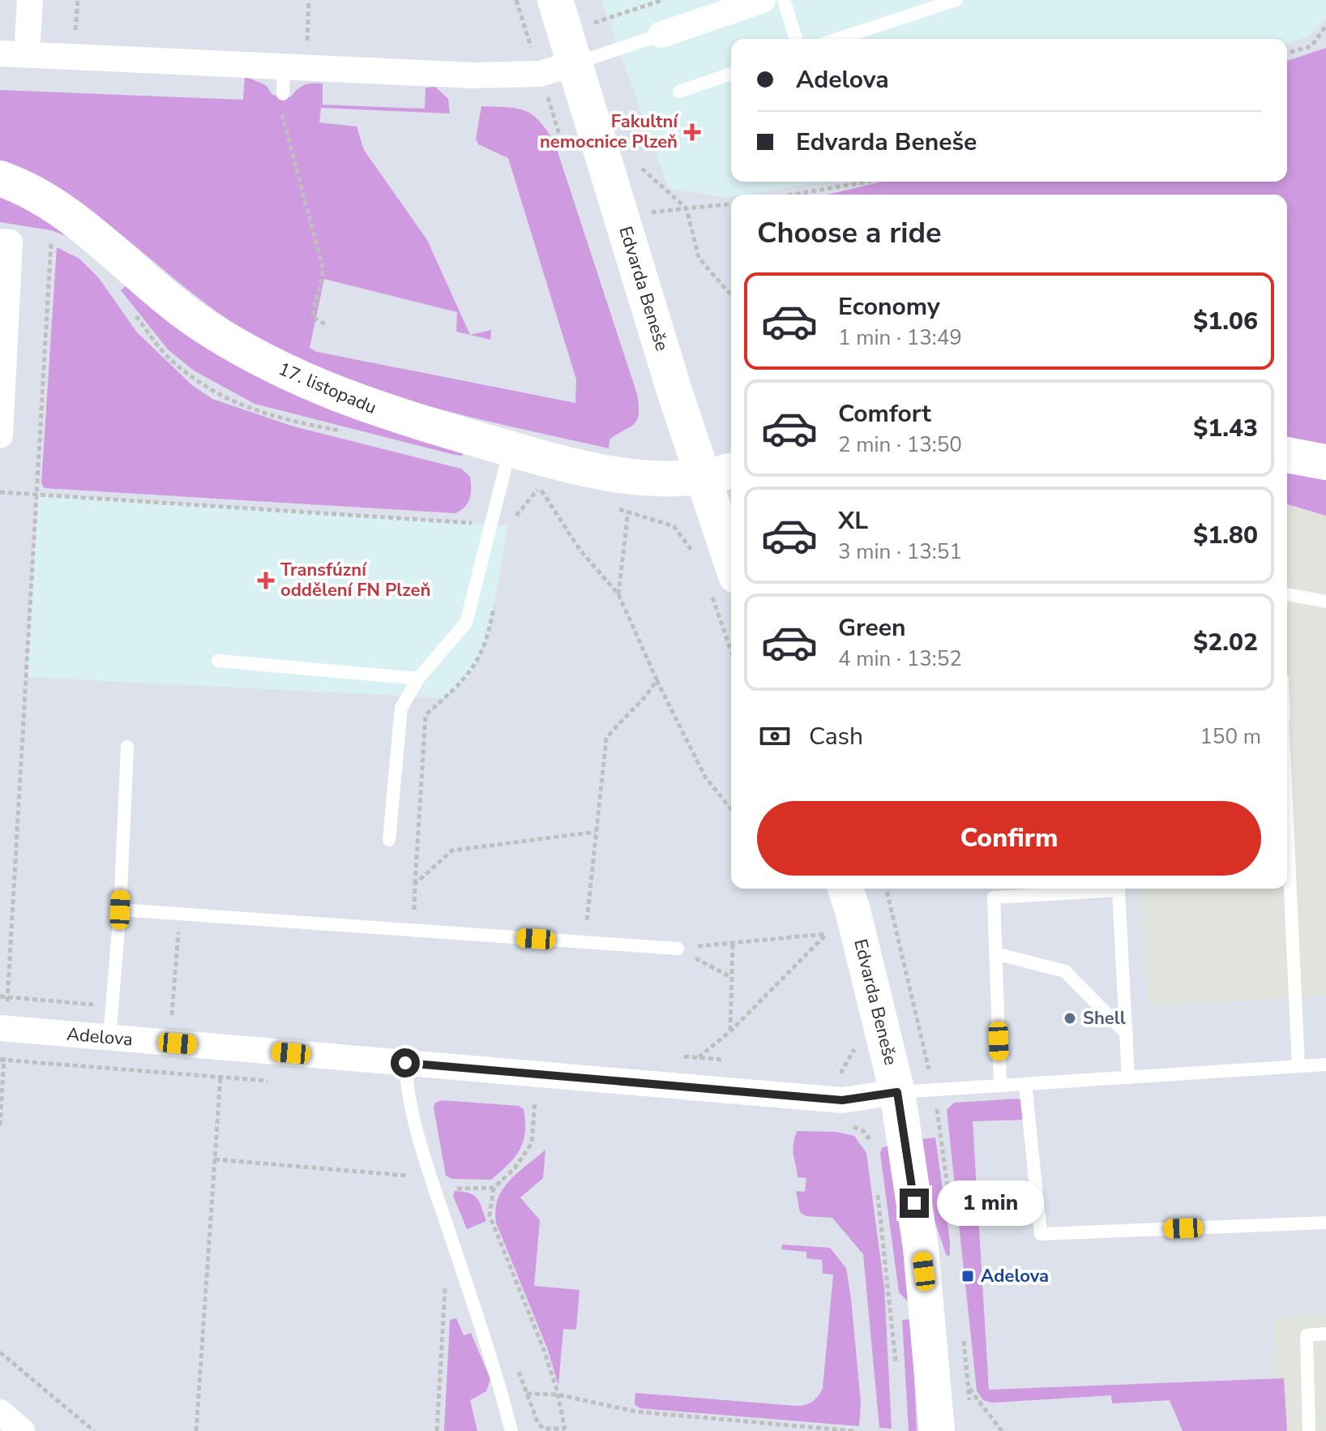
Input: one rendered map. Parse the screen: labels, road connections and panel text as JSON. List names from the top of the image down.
{
  "streets": {
    "street": ["Edvarda Beneše", "17. listopadu", "Adelova"]
  },
  "crossings": [
    ["Edvarda Beneše", "17. listopadu"],
    ["Edvarda Beneše", "Adelova"]
  ],
  "places": {
    "health": ["Fakultní nemocnice Plzeň", "Transfúzní oddělení FN Plzeň"],
    "other": ["Shell"],
    "transit": ["Adelova"]
  },
  "page": {
    "banner": ["Adelova", "Edvarda Beneše"],
    "heading": "Choose a ride",
    "list": [
      {
        "name": "Economy",
        "note": "1 min · 13:49",
        "value": "$1.06"
      },
      {
        "name": "Comfort",
        "note": "2 min · 13:50",
        "value": "$1.43"
      },
      {
        "name": "XL",
        "note": "3 min · 13:51",
        "value": "$1.80"
      },
      {
        "name": "Green",
        "note": "4 min · 13:52",
        "value": "$2.02"
      }
    ],
    "pay": ["Cash", "150 m"],
    "buttons": "Confirm",
    "bubble": "1 min"
  }
}
